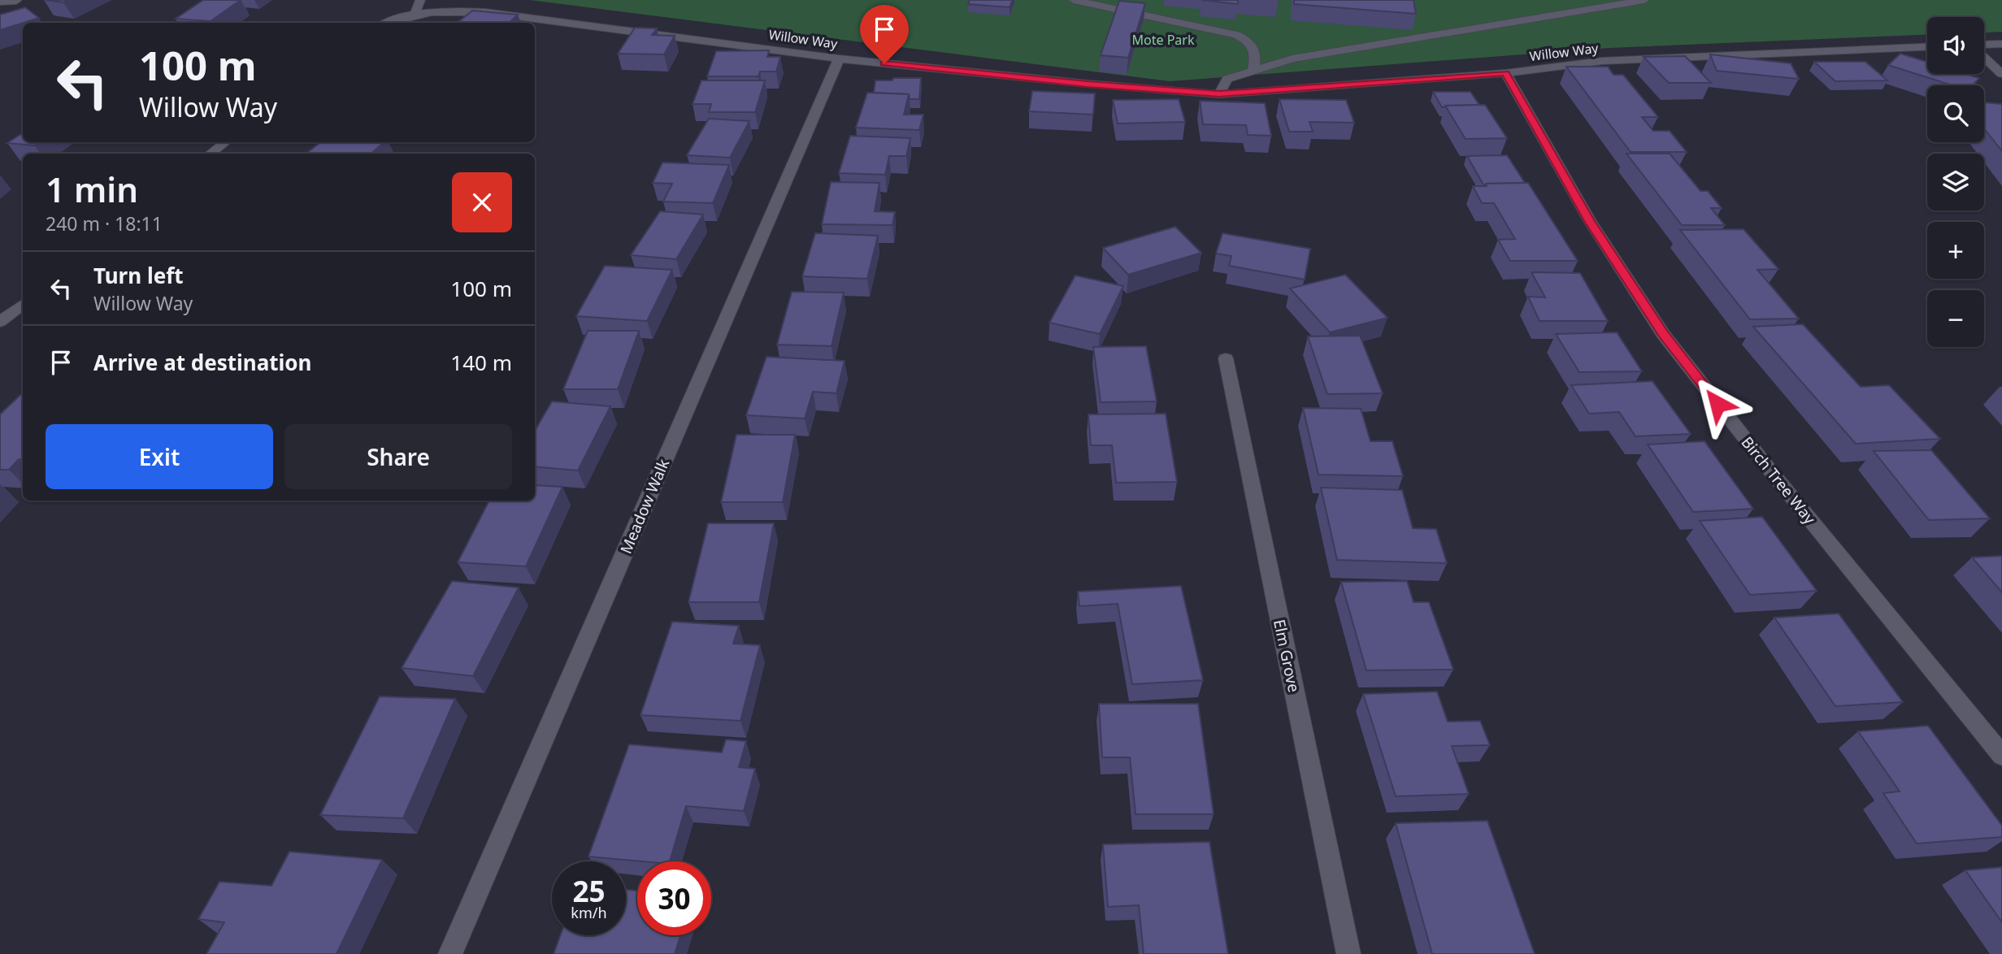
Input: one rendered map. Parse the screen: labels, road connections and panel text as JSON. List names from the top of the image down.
{
  "streets": {
    "street": [
      "Willow Way",
      "Birch Tree Way",
      "Meadow Walk",
      "Elm Grove"
    ]
  },
  "crossings": [
    ["Willow Way", "Birch Tree Way"],
    ["Willow Way", "Meadow Walk"]
  ],
  "parks": ["Mote Park"],
  "page": {
    "map_buttons": ["+", "−"],
    "turn": ["100 m", "Willow Way"],
    "heading": ["1 min", "240 m · 18:11"],
    "list": [
      {
        "name": "Turn left",
        "note": "Willow Way",
        "value": "100 m"
      },
      {
        "name": "Arrive at destination",
        "value": "140 m"
      }
    ],
    "buttons": ["Exit", "Share"],
    "speed": "25 km/h",
    "limit": "30"
  }
}
